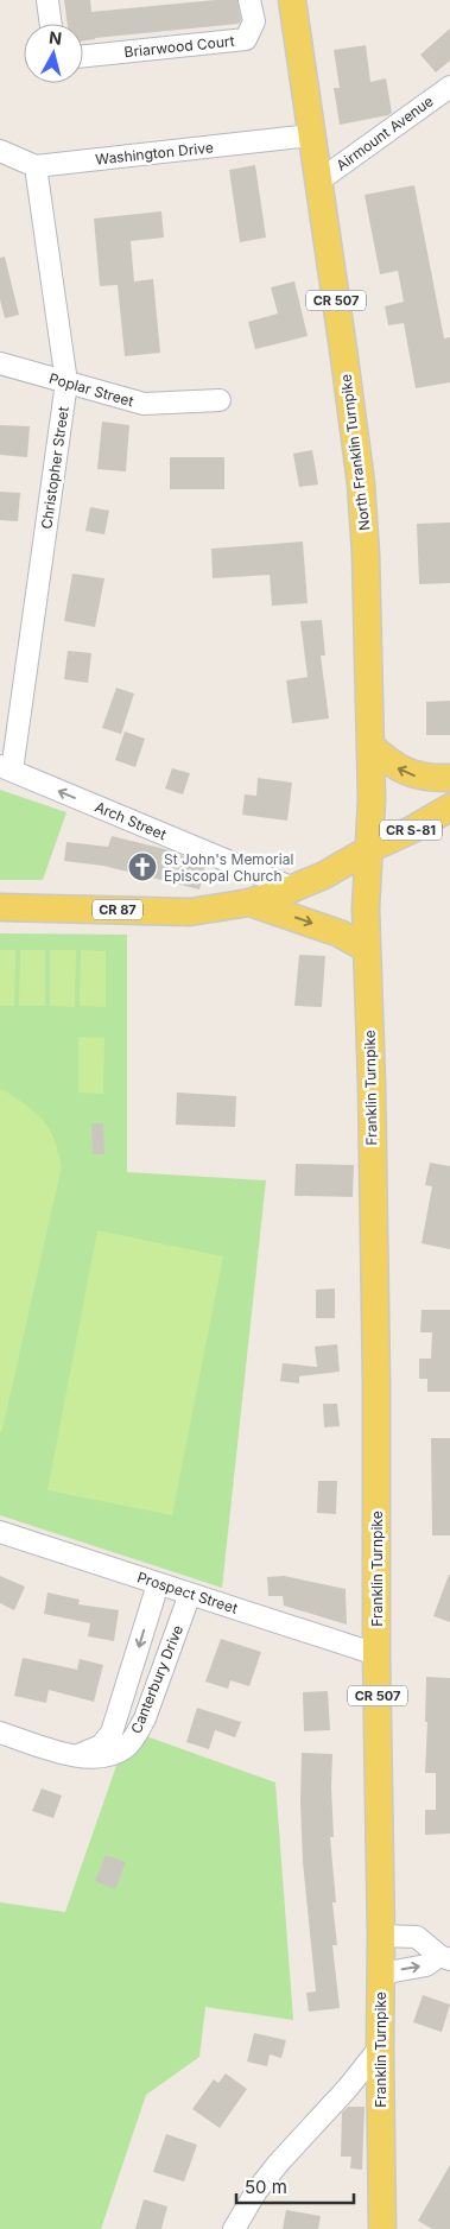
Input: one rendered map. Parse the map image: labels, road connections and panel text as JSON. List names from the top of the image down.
{
  "streets": {
    "main road": [
      "CR 507",
      "North Franklin Turnpike",
      "CR S-81",
      "CR 87",
      "Franklin Turnpike"
    ],
    "street": [
      "Briarwood Court",
      "Airmount Avenue",
      "Washington Drive",
      "Poplar Street",
      "Christopher Street",
      "Arch Street",
      "Prospect Street",
      "Canterbury Drive"
    ]
  },
  "crossings": [
    ["Airmount Avenue", "North Franklin Turnpike"],
    ["Washington Drive", "North Franklin Turnpike"],
    ["Washington Drive", "Christopher Street"],
    ["Poplar Street", "Christopher Street"],
    ["North Franklin Turnpike", "CR S-81"],
    ["North Franklin Turnpike", "Franklin Turnpike"],
    ["Christopher Street", "Arch Street"],
    ["Franklin Turnpike", "Prospect Street"],
    ["Prospect Street", "Canterbury Drive"]
  ],
  "one_way": ["Arch Street", "Canterbury Drive"],
  "places": {
    "church": ["St John's Memorial Episcopal Church"]
  },
  "scale_bar": "50 m",
  "north": "top"
}
